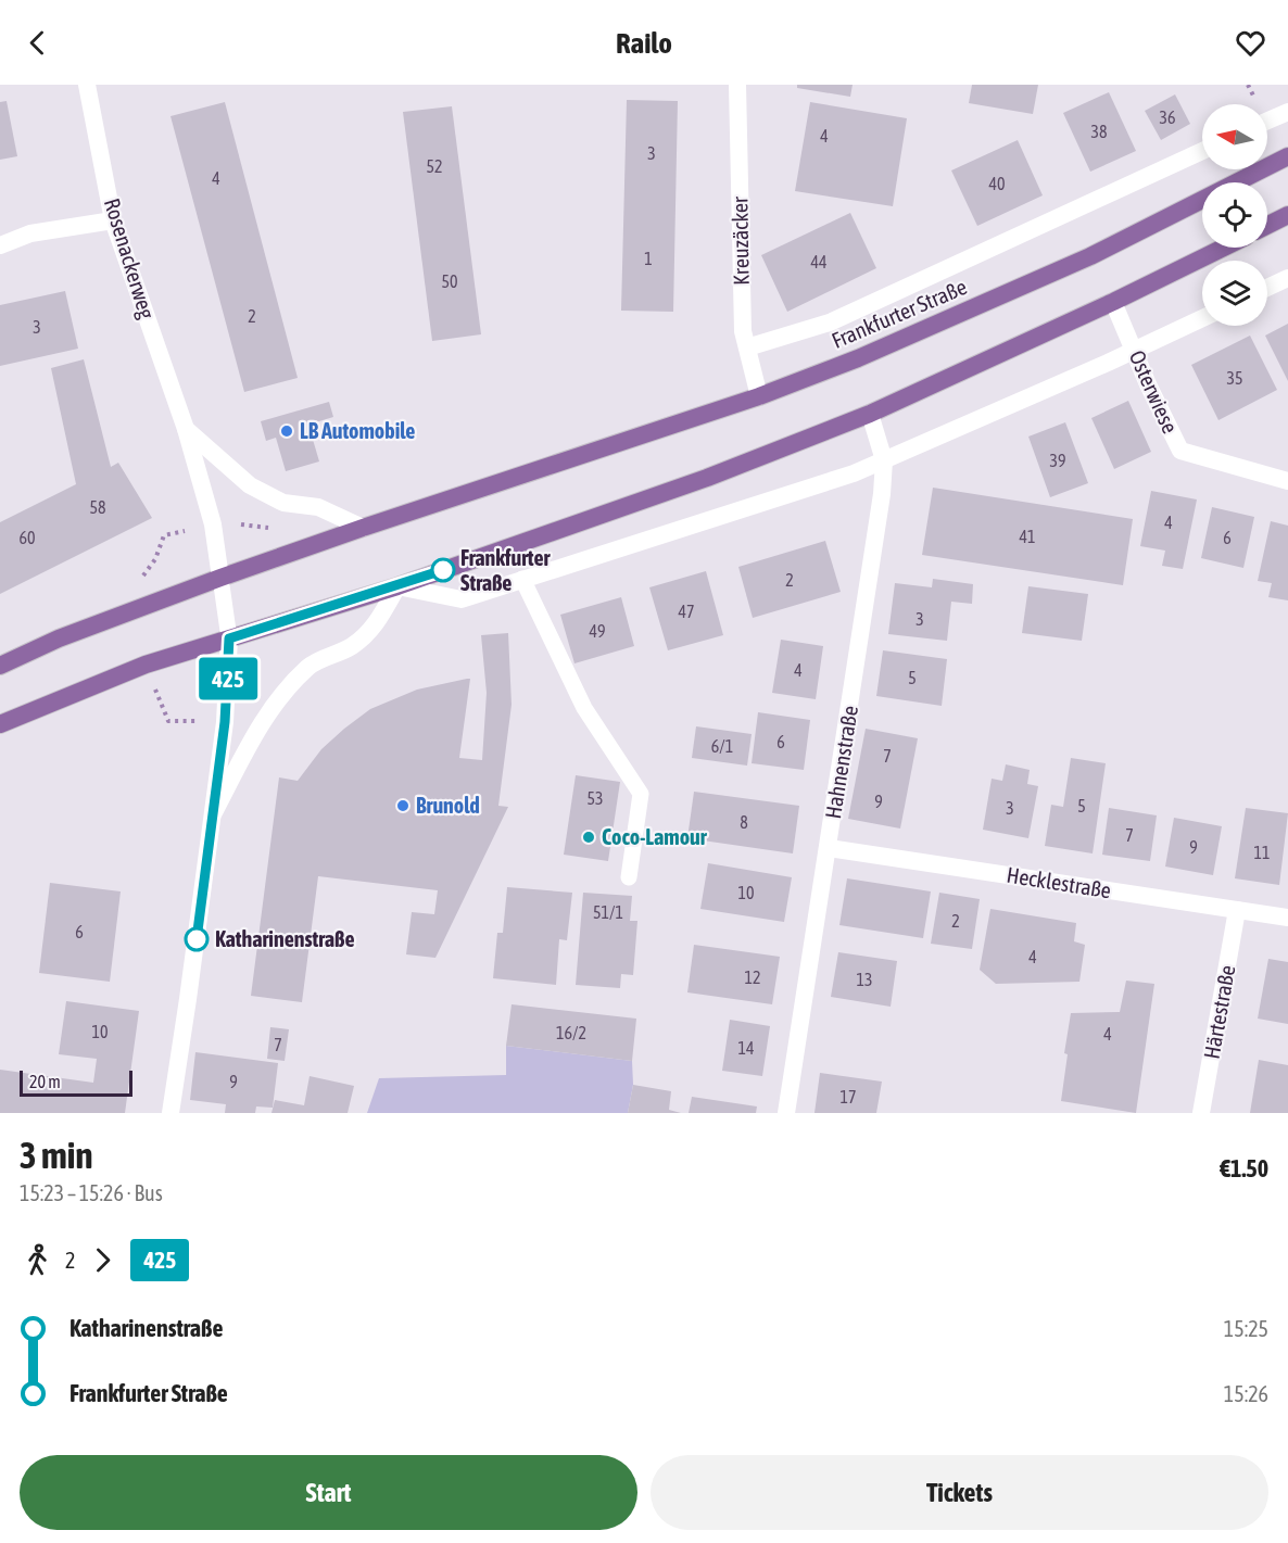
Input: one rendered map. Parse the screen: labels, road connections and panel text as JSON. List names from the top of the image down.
{
  "streets": {
    "main road": ["Frankfurter Straße"],
    "street": [
      "Kreuzäcker",
      "Rosenackerweg",
      "Osterwiese",
      "Hahnenstraße",
      "Hecklestraße",
      "Härtestraße"
    ]
  },
  "crossings": [
    ["Kreuzäcker", "Frankfurter Straße"],
    ["Rosenackerweg", "Frankfurter Straße"],
    ["Hahnenstraße", "Hecklestraße"],
    ["Hecklestraße", "Härtestraße"]
  ],
  "places": [
    "LB Automobile",
    "Frankfurter Straße",
    "Brunold",
    "Coco-Lamour",
    "Katharinenstraße"
  ],
  "lines": ["bus line 425"],
  "house_numbers": [
    "36",
    "38",
    "4",
    "3",
    "52",
    "4",
    "40",
    "1",
    "44",
    "50",
    "2",
    "3",
    "35",
    "39",
    "58",
    "4",
    "41",
    "60",
    "6",
    "2",
    "47",
    "3",
    "49",
    "4",
    "5",
    "6",
    "6/1",
    "7",
    "53",
    "9",
    "5",
    "3",
    "8",
    "7",
    "9",
    "11",
    "10",
    "51/1",
    "2",
    "6",
    "4",
    "12",
    "13",
    "10",
    "16/2",
    "4",
    "7",
    "14",
    "9",
    "17"
  ],
  "scale_bar": "20 m",
  "north": "left",
  "page": {
    "header": "Railo",
    "on_map": "425",
    "scale": "20 m",
    "heading": ["3 min", "15:23 – 15:26 · Bus", "€1.50"],
    "legs": ["2", "425"],
    "list": [
      {
        "name": "Katharinenstraße",
        "value": "15:25"
      },
      {
        "name": "Frankfurter Straße",
        "value": "15:26"
      }
    ],
    "buttons": ["Start", "Tickets"]
  }
}
